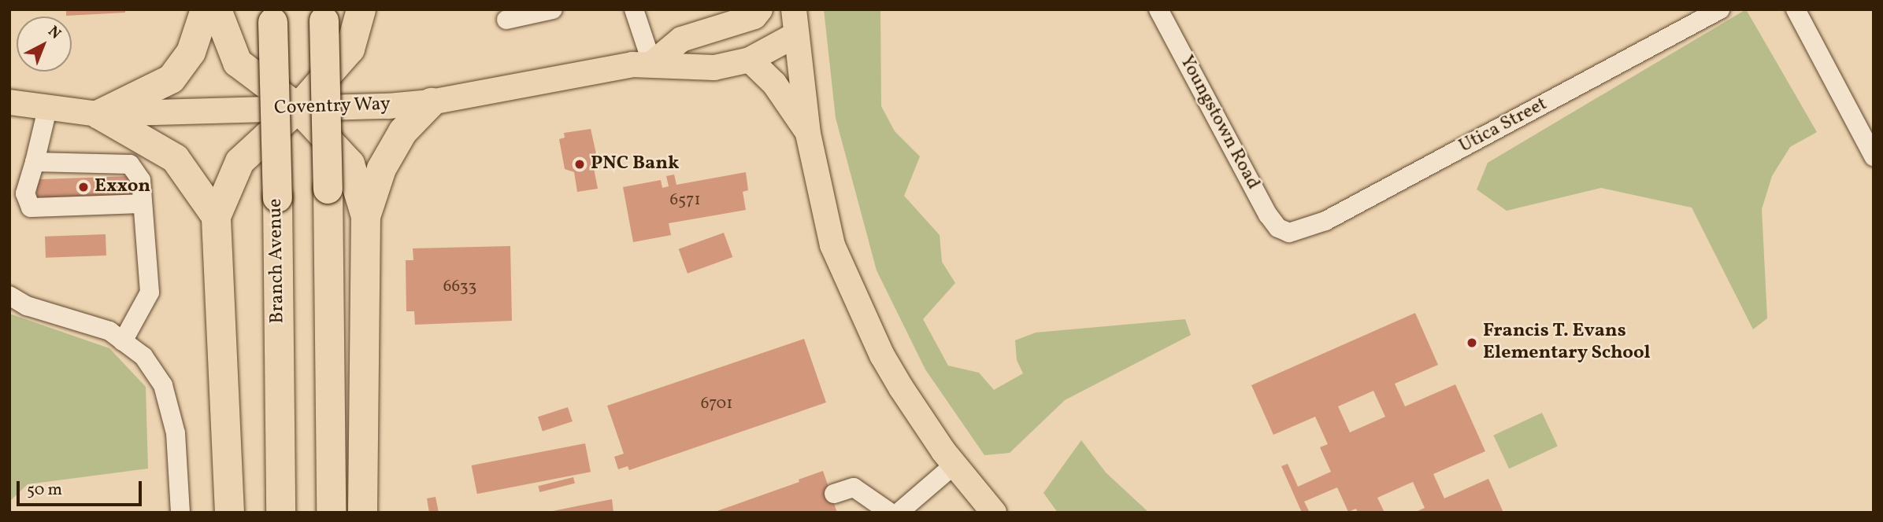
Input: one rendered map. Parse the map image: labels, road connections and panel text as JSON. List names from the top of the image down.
{
  "streets": {
    "highway": ["Branch Avenue"],
    "main road": ["Coventry Way"],
    "street": ["Youngstown Road", "Utica Street"]
  },
  "crossings": [
    ["Youngstown Road", "Utica Street"]
  ],
  "places": ["PNC Bank", "Exxon", "Francis T. Evans Elementary School"],
  "house_numbers": ["6571", "6633", "6701"],
  "scale_bar": "50 m",
  "north": "top right"
}
